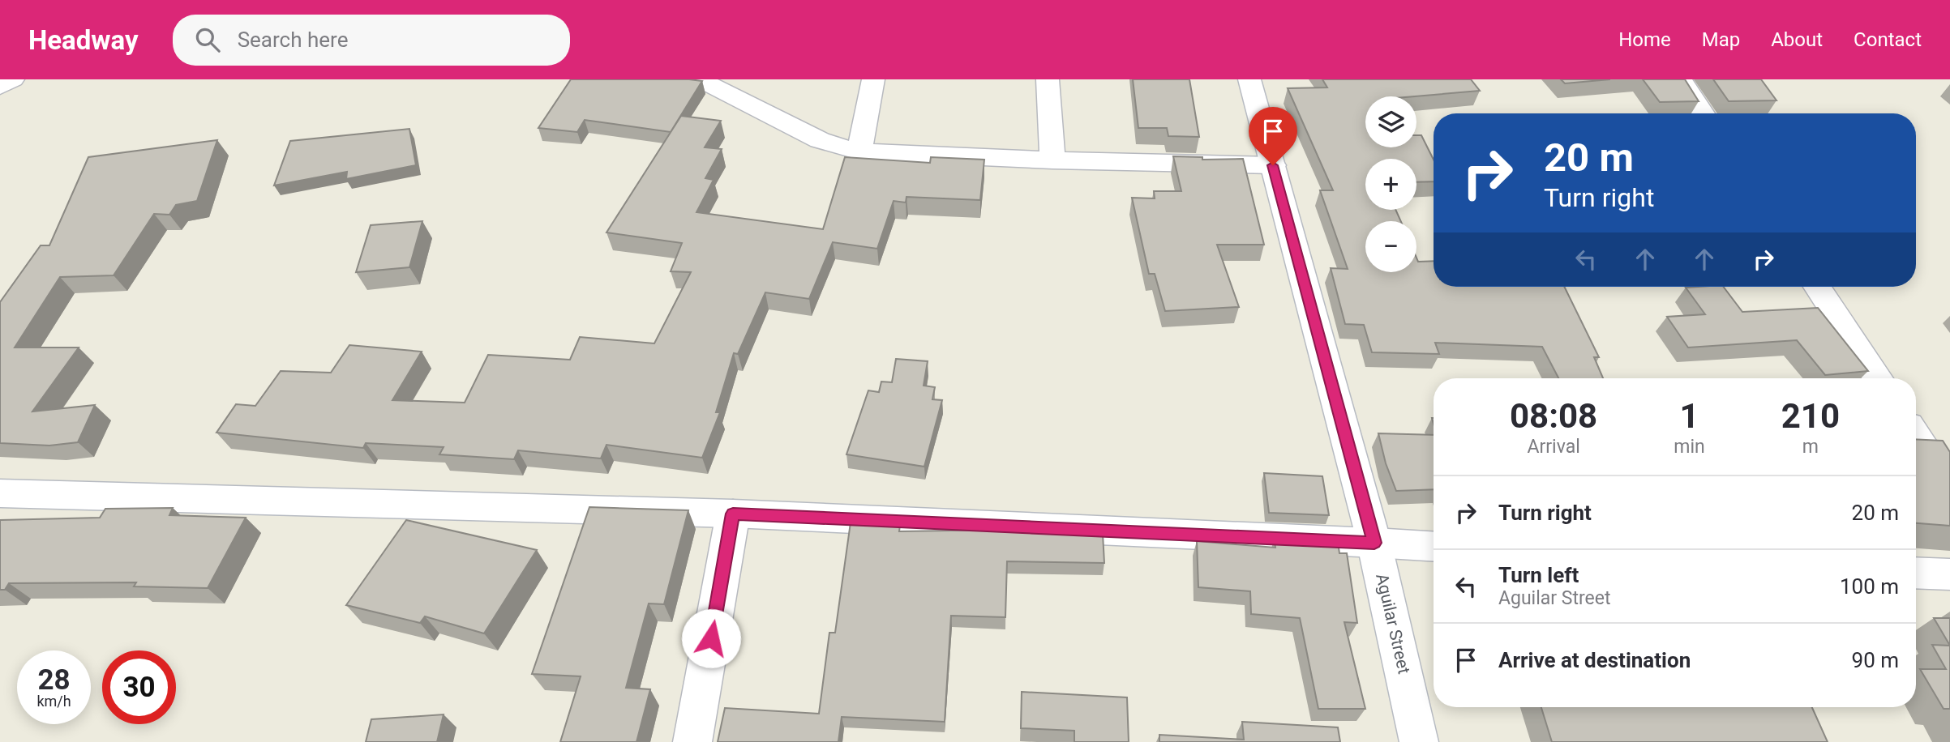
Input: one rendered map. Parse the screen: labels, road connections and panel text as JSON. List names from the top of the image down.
{
  "streets": {
    "street": ["Aguilar Street"]
  },
  "page": {
    "header": "Headway",
    "search": "Search here",
    "nav": [
      "Home",
      "Map",
      "About",
      "Contact"
    ],
    "map_buttons": ["+", "−"],
    "turn": ["20 m", "Turn right"],
    "eta": [
      "08:08",
      "Arrival",
      "1",
      "min",
      "210",
      "m"
    ],
    "list": [
      {
        "name": "Turn right",
        "value": "20 m"
      },
      {
        "name": "Turn left",
        "note": "Aguilar Street",
        "value": "100 m"
      },
      {
        "name": "Arrive at destination",
        "value": "90 m"
      }
    ],
    "speed": "28 km/h",
    "limit": "30"
  }
}
